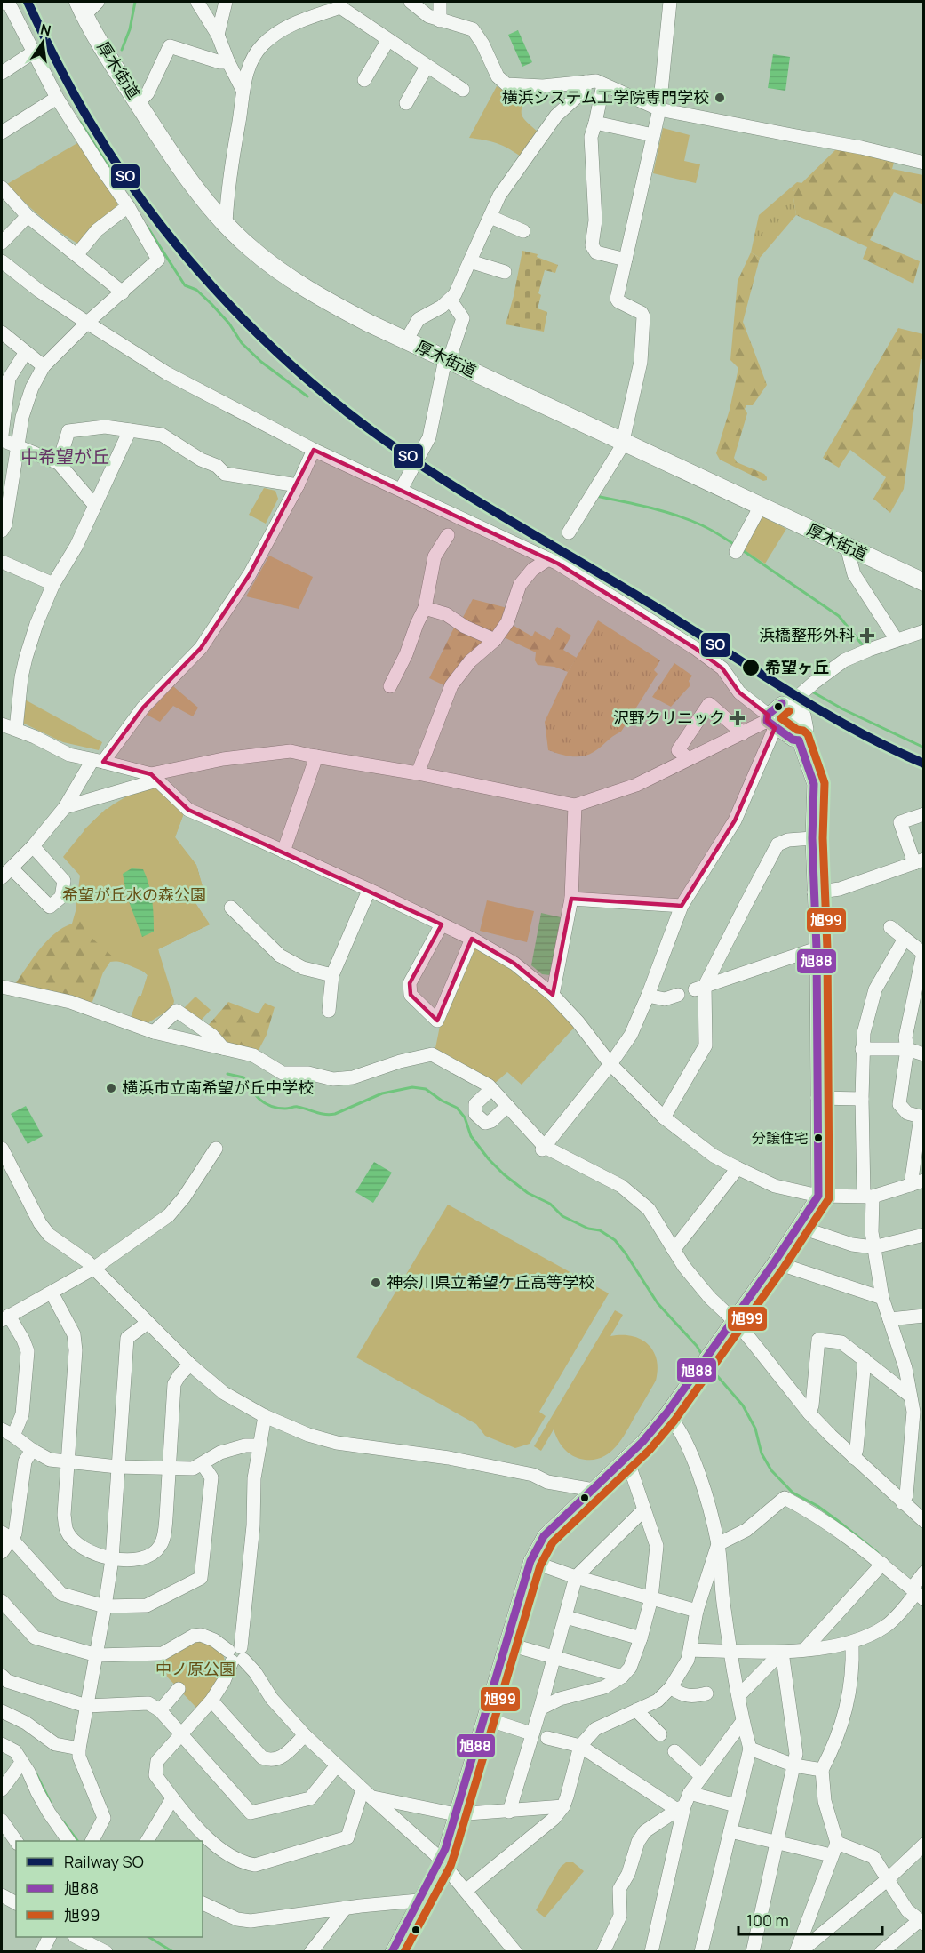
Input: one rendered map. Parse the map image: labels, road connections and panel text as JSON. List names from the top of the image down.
{
  "streets": {
    "main road": ["厚木街道"]
  },
  "districts": ["中希望が丘"],
  "parks": ["希望が丘水の森公園", "中ノ原公園"],
  "places": {
    "other": [
      "横浜システム工学院専門学校",
      "希望ヶ丘",
      "横浜市立南希望が丘中学校",
      "分譲住宅",
      "神奈川県立希望ケ丘高等学校"
    ],
    "health": ["浜橋整形外科", "沢野クリニック"]
  },
  "lines": ["rail line SO", "transit line 旭88", "transit line 旭99"],
  "legend": ["Railway SO", "旭88", "旭99"],
  "scale_bar": "100 m",
  "north": "top"
}
